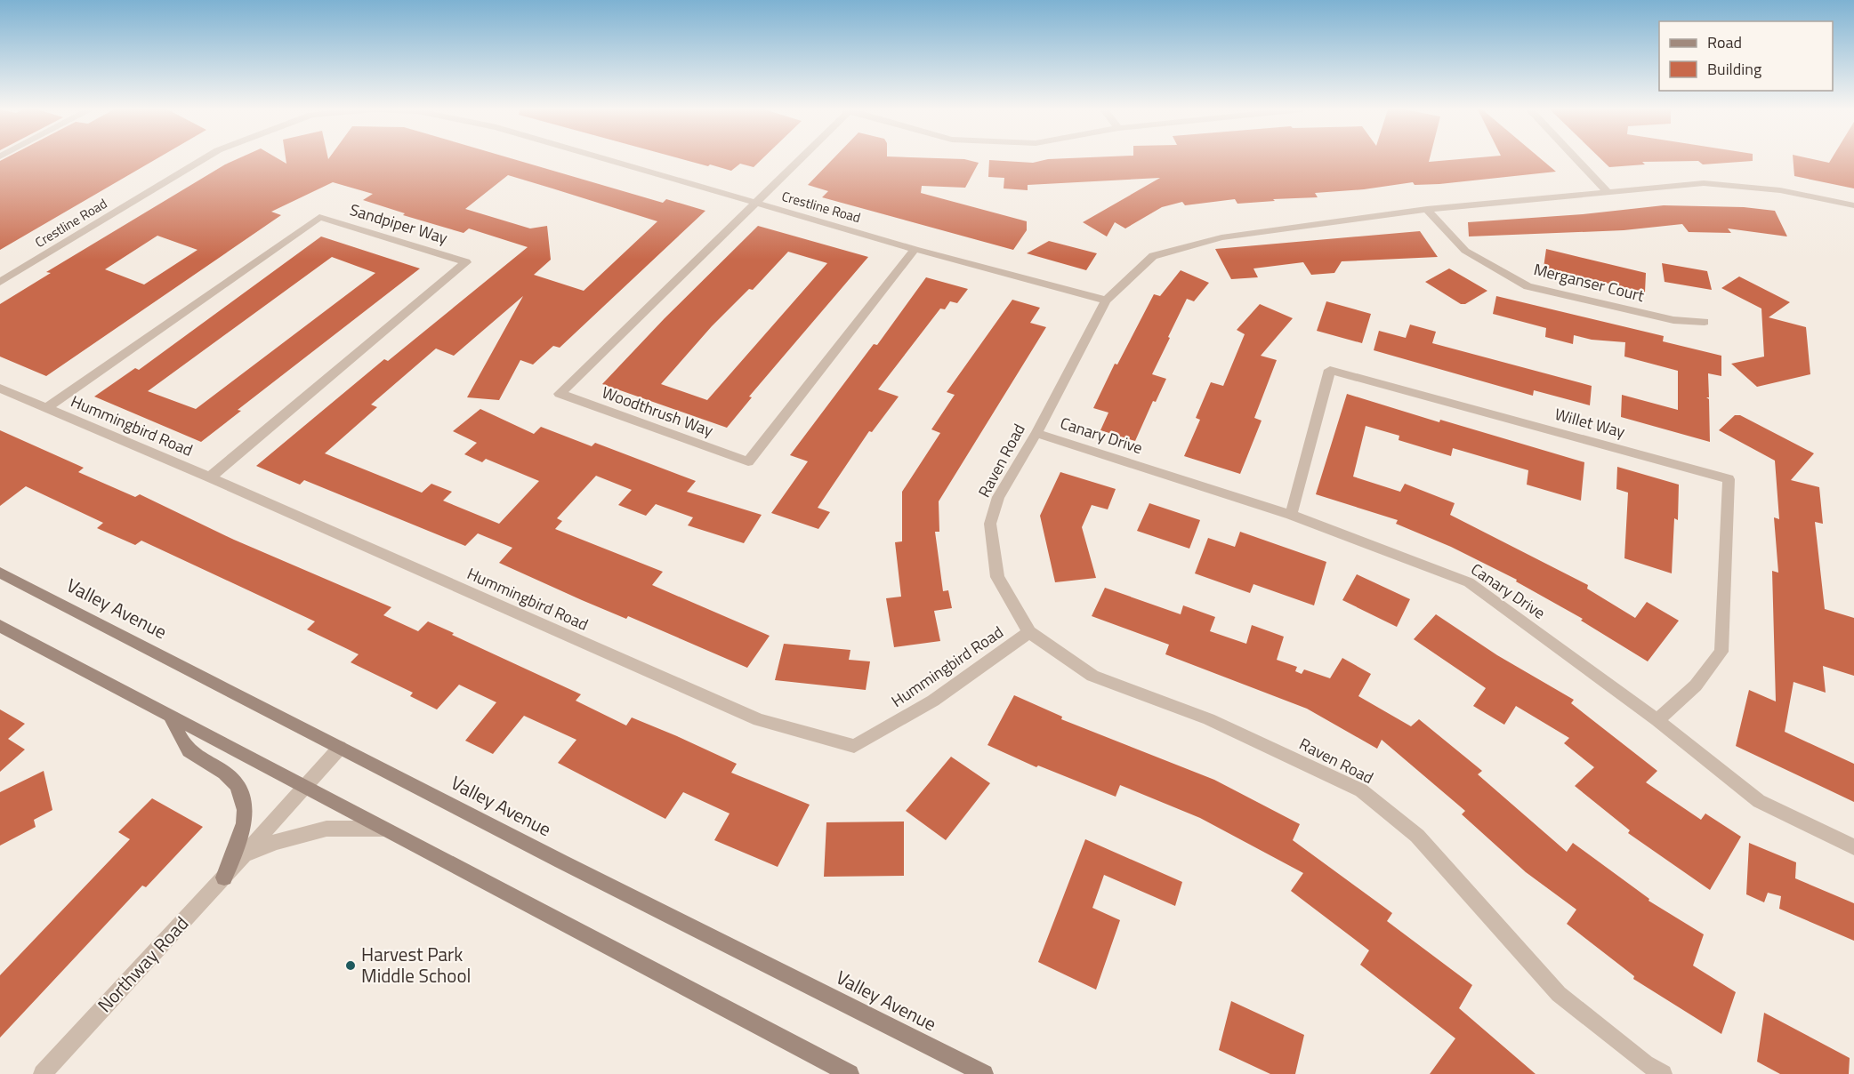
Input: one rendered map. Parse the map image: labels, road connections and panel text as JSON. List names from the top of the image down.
{
  "streets": {
    "main road": ["Valley Avenue"],
    "street": [
      "Crestline Road",
      "Sandpiper Way",
      "Merganser Court",
      "Woodthrush Way",
      "Willet Way",
      "Hummingbird Road",
      "Canary Drive",
      "Raven Road",
      "Northway Road"
    ]
  },
  "crossings": [
    ["Crestline Road", "Woodthrush Way"],
    ["Crestline Road", "Raven Road"],
    ["Sandpiper Way", "Hummingbird Road"],
    ["Merganser Court", "Raven Road"],
    ["Willet Way", "Canary Drive"],
    ["Hummingbird Road", "Raven Road"],
    ["Canary Drive", "Raven Road"],
    ["Valley Avenue", "Northway Road"]
  ],
  "places": ["Harvest Park Middle School"],
  "legend": ["Road", "Building"]
}
